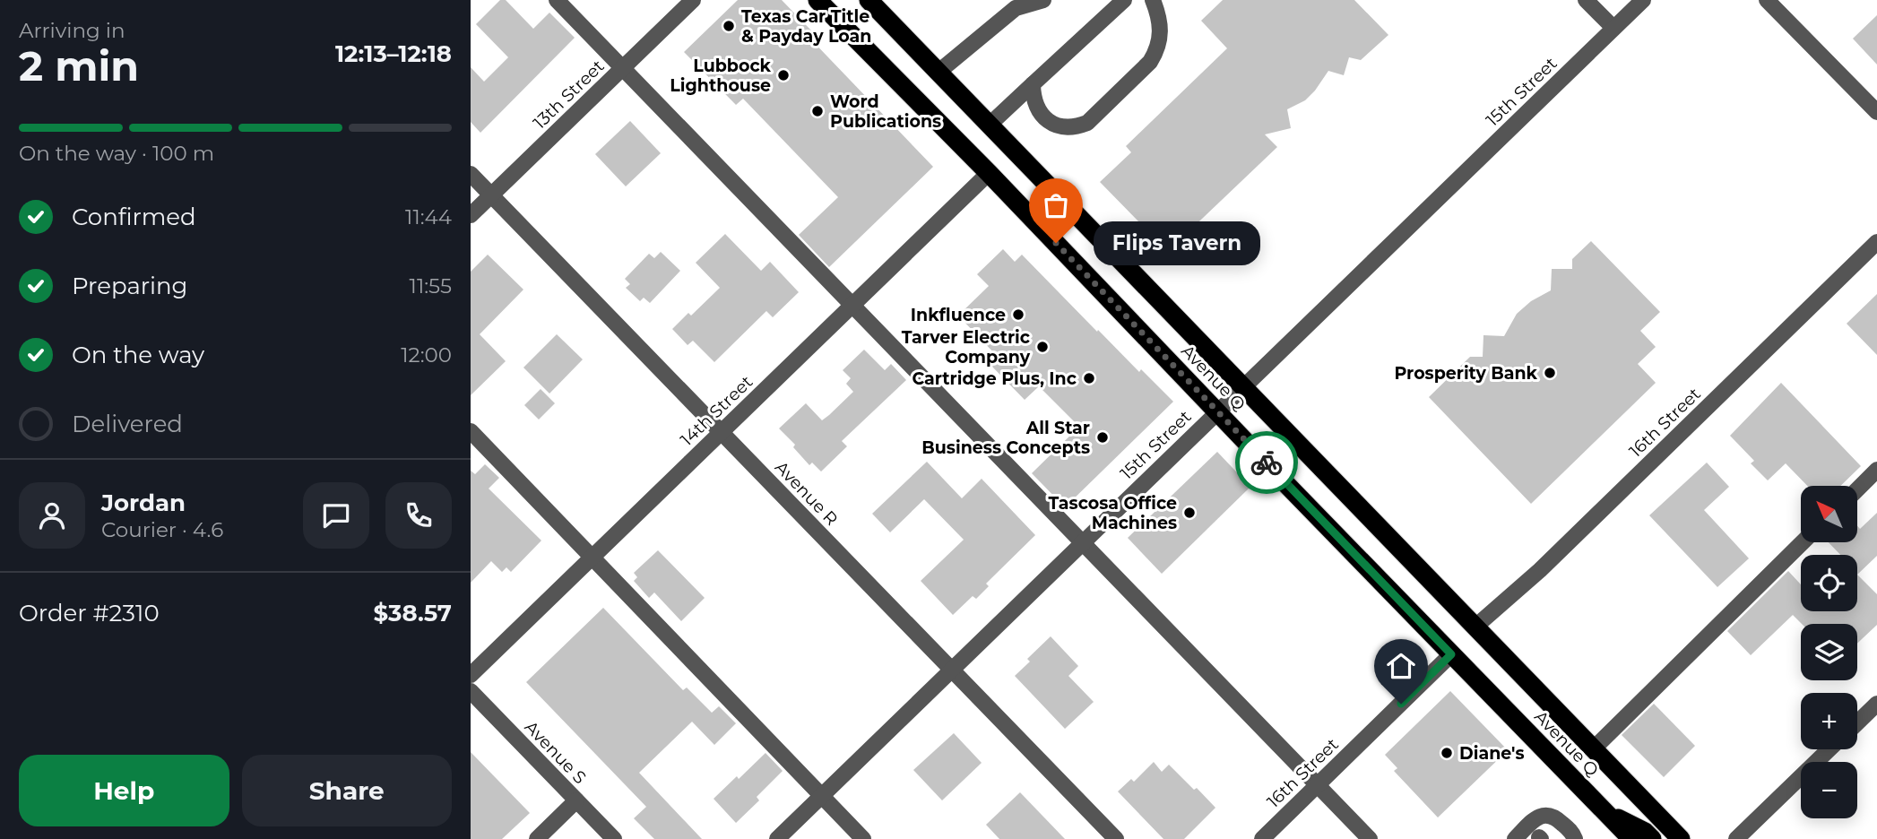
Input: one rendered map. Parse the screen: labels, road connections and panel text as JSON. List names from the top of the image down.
{
  "streets": {
    "highway": ["Avenue Q"],
    "street": [
      "15th Street",
      "13th Street",
      "14th Street",
      "16th Street",
      "Avenue R",
      "Avenue S"
    ]
  },
  "crossings": [
    ["15th Street", "Avenue Q"],
    ["15th Street", "Avenue R"],
    ["13th Street", "Avenue R"],
    ["Avenue Q", "14th Street"],
    ["Avenue Q", "16th Street"],
    ["14th Street", "Avenue R"]
  ],
  "places": [
    "Texas Car Title & Payday Loan",
    "Lubbock Lighthouse",
    "Word Publications",
    "Flips Tavern",
    "Inkfluence",
    "Tarver Electric Company",
    "Prosperity Bank",
    "Cartridge Plus, Inc",
    "All Star Business Concepts",
    "Tascosa Office Machines",
    "Diane's"
  ],
  "north": "top left",
  "page": {
    "heading": ["2 min", "Arriving in", "12:13–12:18"],
    "panel": [
      "Jordan",
      "Courier · 4.6",
      "Order #2310",
      "$38.57"
    ],
    "bar": "On the way · 100 m",
    "list": [
      ["Confirmed", "11:44"],
      ["Preparing", "11:55"],
      ["On the way", "12:00"],
      "Delivered"
    ],
    "bubble": "Flips Tavern",
    "map_buttons": ["+", "−"],
    "buttons": ["Help", "Share"]
  }
}
